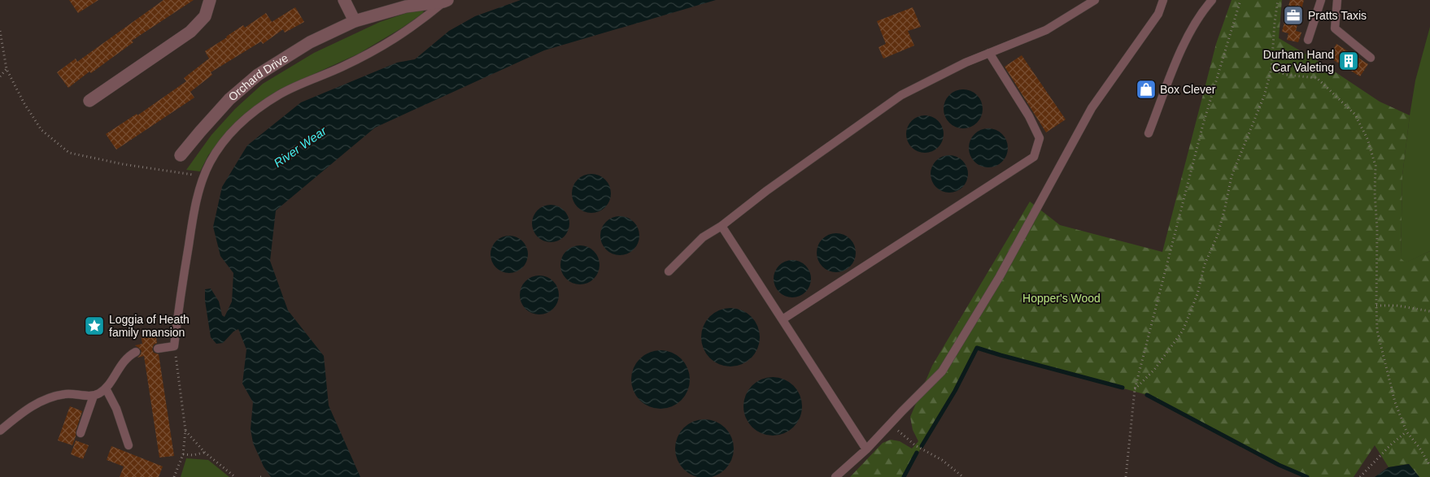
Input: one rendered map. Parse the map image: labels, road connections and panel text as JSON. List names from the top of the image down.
{
  "streets": {
    "street": ["Orchard Drive"]
  },
  "water": ["River Wear"],
  "parks": ["Hopper's Wood"],
  "places": {
    "office": ["Pratts Taxis"],
    "building": ["Durham Hand Car Valeting"],
    "shop": ["Box Clever"],
    "place": ["Loggia of Heath family mansion"]
  }
}
